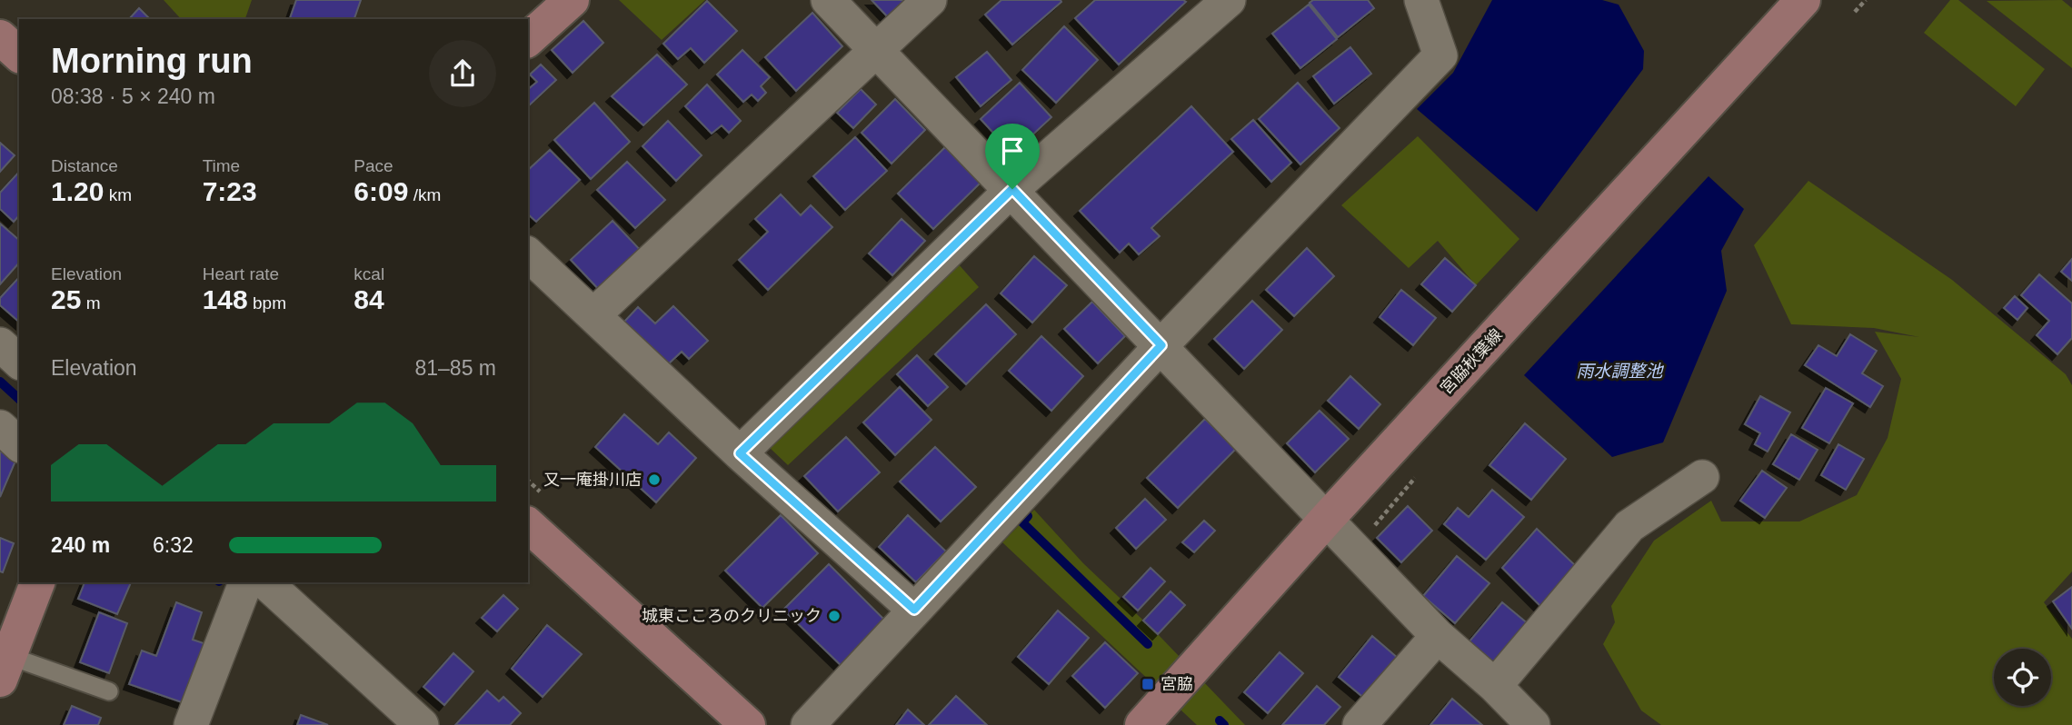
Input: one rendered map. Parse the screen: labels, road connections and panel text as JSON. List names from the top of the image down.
{
  "streets": {
    "street": ["宮脇秋葉線"]
  },
  "water": ["雨水調整池"],
  "places": {
    "other": ["又一庵掛川店", "城東こころのクリニック"],
    "transit": ["宮脇"]
  },
  "page": {
    "heading": ["Morning run", "08:38 · 5 × 240 m"],
    "stats": [
      ["Distance", "1.20 km"],
      ["Time", "7:23"],
      ["Pace", "6:09 /km"],
      ["Elevation", "25 m"],
      ["Heart rate", "148 bpm"],
      ["kcal", "84"]
    ],
    "chart": ["Elevation", "81–85 m"],
    "list": [
      {
        "name": "240 m",
        "note": "6:32"
      }
    ]
  }
}
